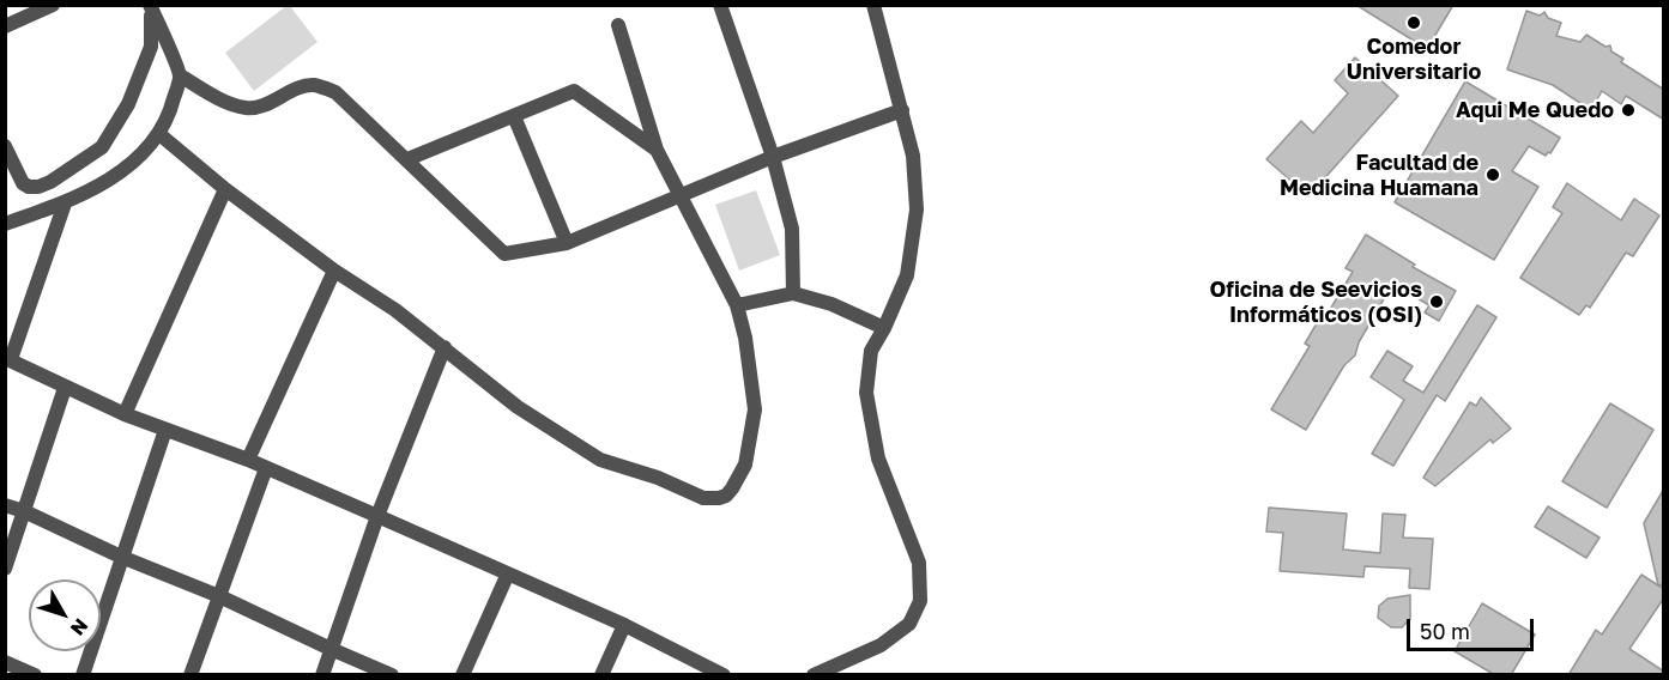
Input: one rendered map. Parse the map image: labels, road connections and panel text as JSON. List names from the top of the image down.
{
  "places": [
    "Comedor Universitario",
    "Aqui Me Quedo",
    "Facultad de Medicina Huamana",
    "Oficina de Seevicios Informáticos (OSI)"
  ],
  "scale_bar": "50 m",
  "north": "bottom right"
}
